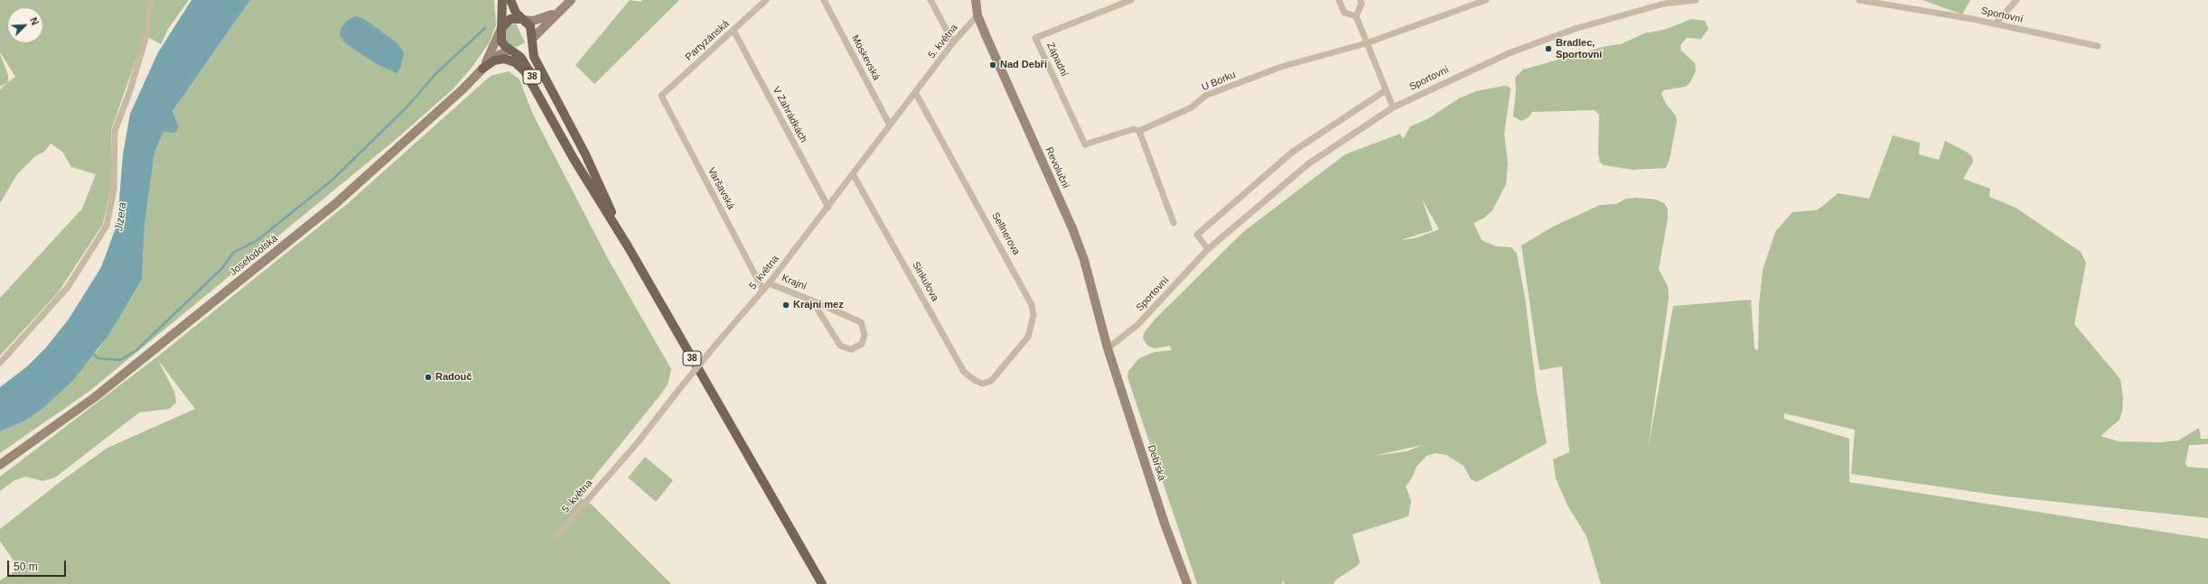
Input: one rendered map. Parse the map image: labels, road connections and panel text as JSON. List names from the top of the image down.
{
  "streets": {
    "main road": [
      "38",
      "Revoluční",
      "Josefodolská",
      "Debřská"
    ],
    "street": [
      "Sportovní",
      "Partyzánská",
      "5. května",
      "Moskevská",
      "Západní",
      "U Borku",
      "V Zahrádkách",
      "Varšavská",
      "Sellnerova",
      "Sinkulova",
      "Krajní"
    ]
  },
  "crossings": [
    ["Sportovní", "Revoluční"],
    ["Sportovní", "Debřská"],
    ["Partyzánská", "V Zahrádkách"],
    ["Partyzánská", "Varšavská"],
    ["5. května", "Moskevská"],
    ["5. května", "V Zahrádkách"],
    ["5. května", "Revoluční"],
    ["5. května", "Varšavská"],
    ["5. května", "Sellnerova"],
    ["5. května", "Sinkulova"],
    ["5. května", "Krajní"],
    ["Západní", "U Borku"],
    ["38", "Josefodolská"],
    ["Revoluční", "Debřská"],
    ["Sellnerova", "Sinkulova"]
  ],
  "water": ["Jizera"],
  "places": [
    "Bradlec, Sportovní",
    "Nad Debří",
    "Krajní mez",
    "Radouč"
  ],
  "scale_bar": "50 m",
  "north": "top right"
}
